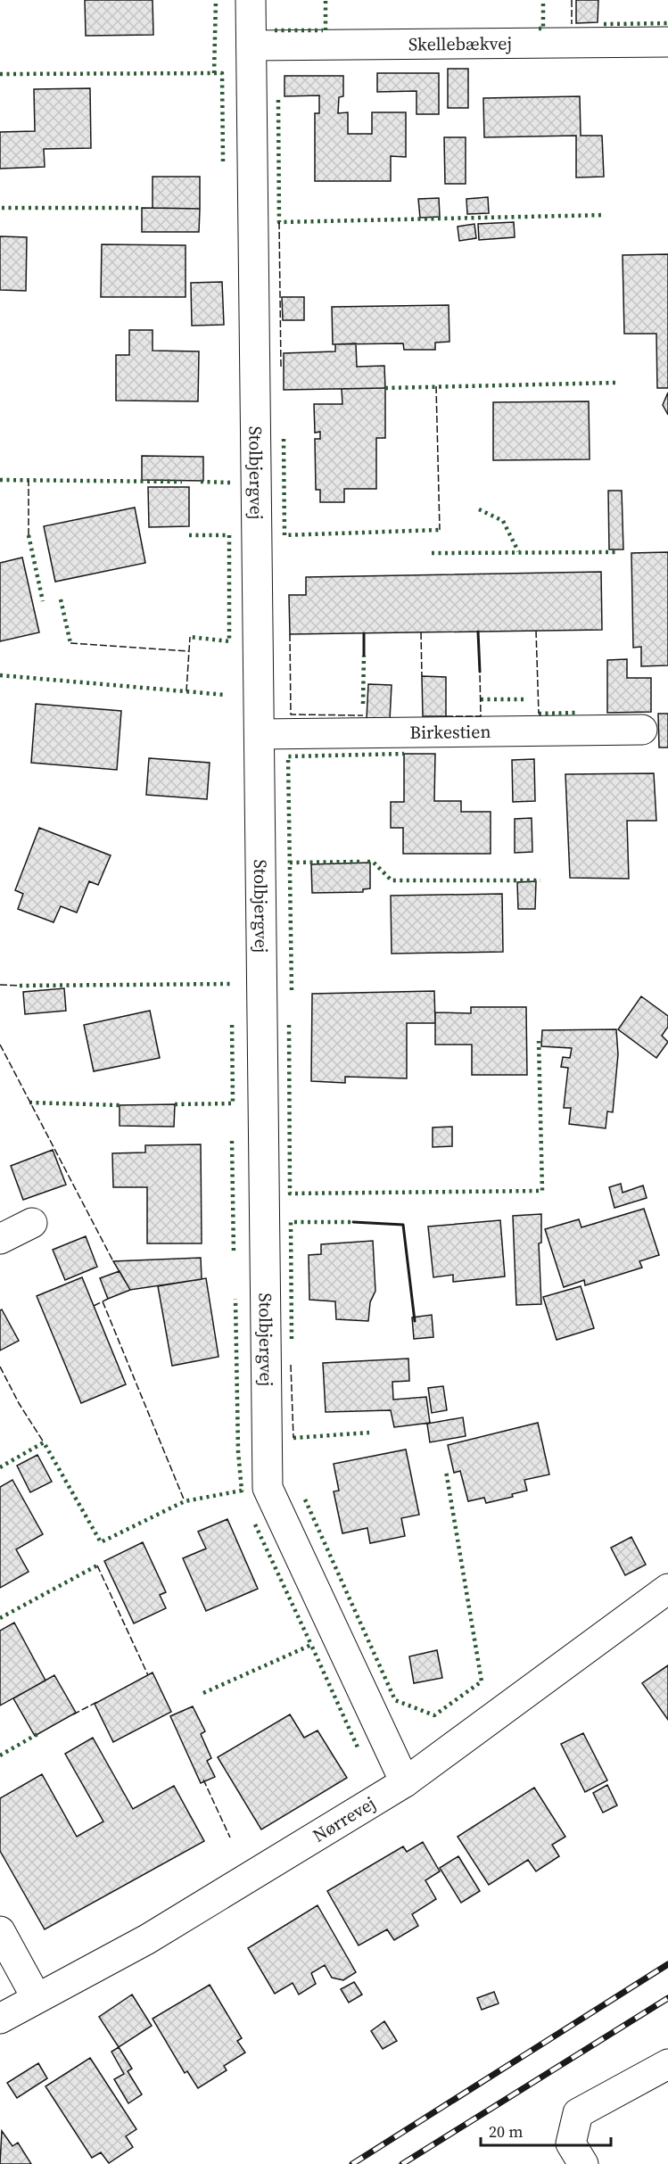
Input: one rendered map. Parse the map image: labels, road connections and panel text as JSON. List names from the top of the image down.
{
  "streets": {
    "street": [
      "Skellebækvej",
      "Stolbjergvej",
      "Birkestien",
      "Nørrevej"
    ]
  },
  "crossings": [
    ["Skellebækvej", "Stolbjergvej"],
    ["Stolbjergvej", "Birkestien"],
    ["Stolbjergvej", "Nørrevej"]
  ],
  "scale_bar": "20 m"
}
